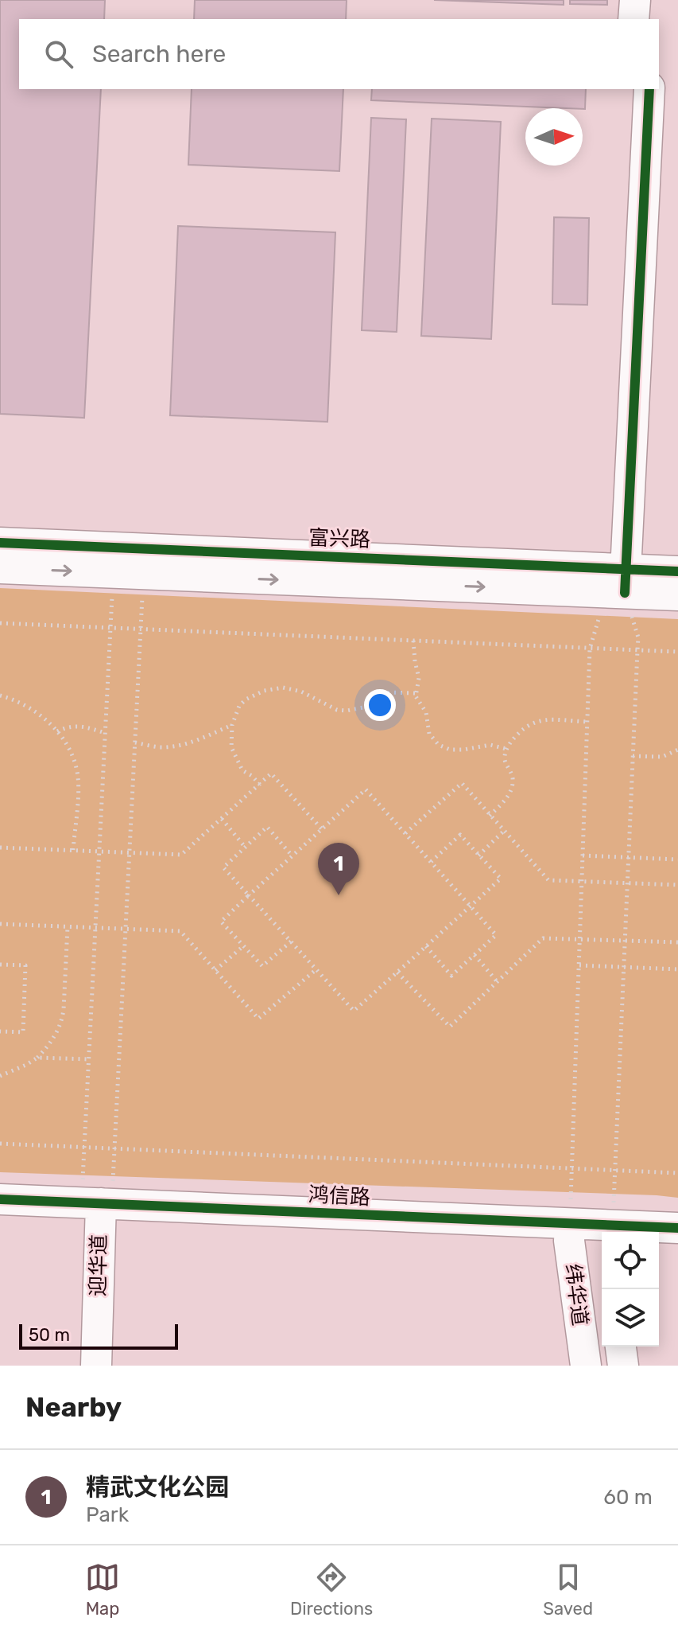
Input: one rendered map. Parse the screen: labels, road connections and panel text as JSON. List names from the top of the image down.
{
  "streets": {
    "street": [
      "富兴路",
      "鸿信路",
      "迎华道",
      "纬华道"
    ]
  },
  "crossings": [
    ["鸿信路", "迎华道"],
    ["鸿信路", "纬华道"]
  ],
  "scale_bar": "50 m",
  "north": "right",
  "page": {
    "search": "Search here",
    "pins": "1",
    "scale": "50 m",
    "heading": "Nearby",
    "list": [
      {
        "mark": "1",
        "name": "精武文化公园",
        "note": "Park",
        "value": "60 m"
      }
    ],
    "nav": ["Map", "Directions", "Saved"]
  }
}
